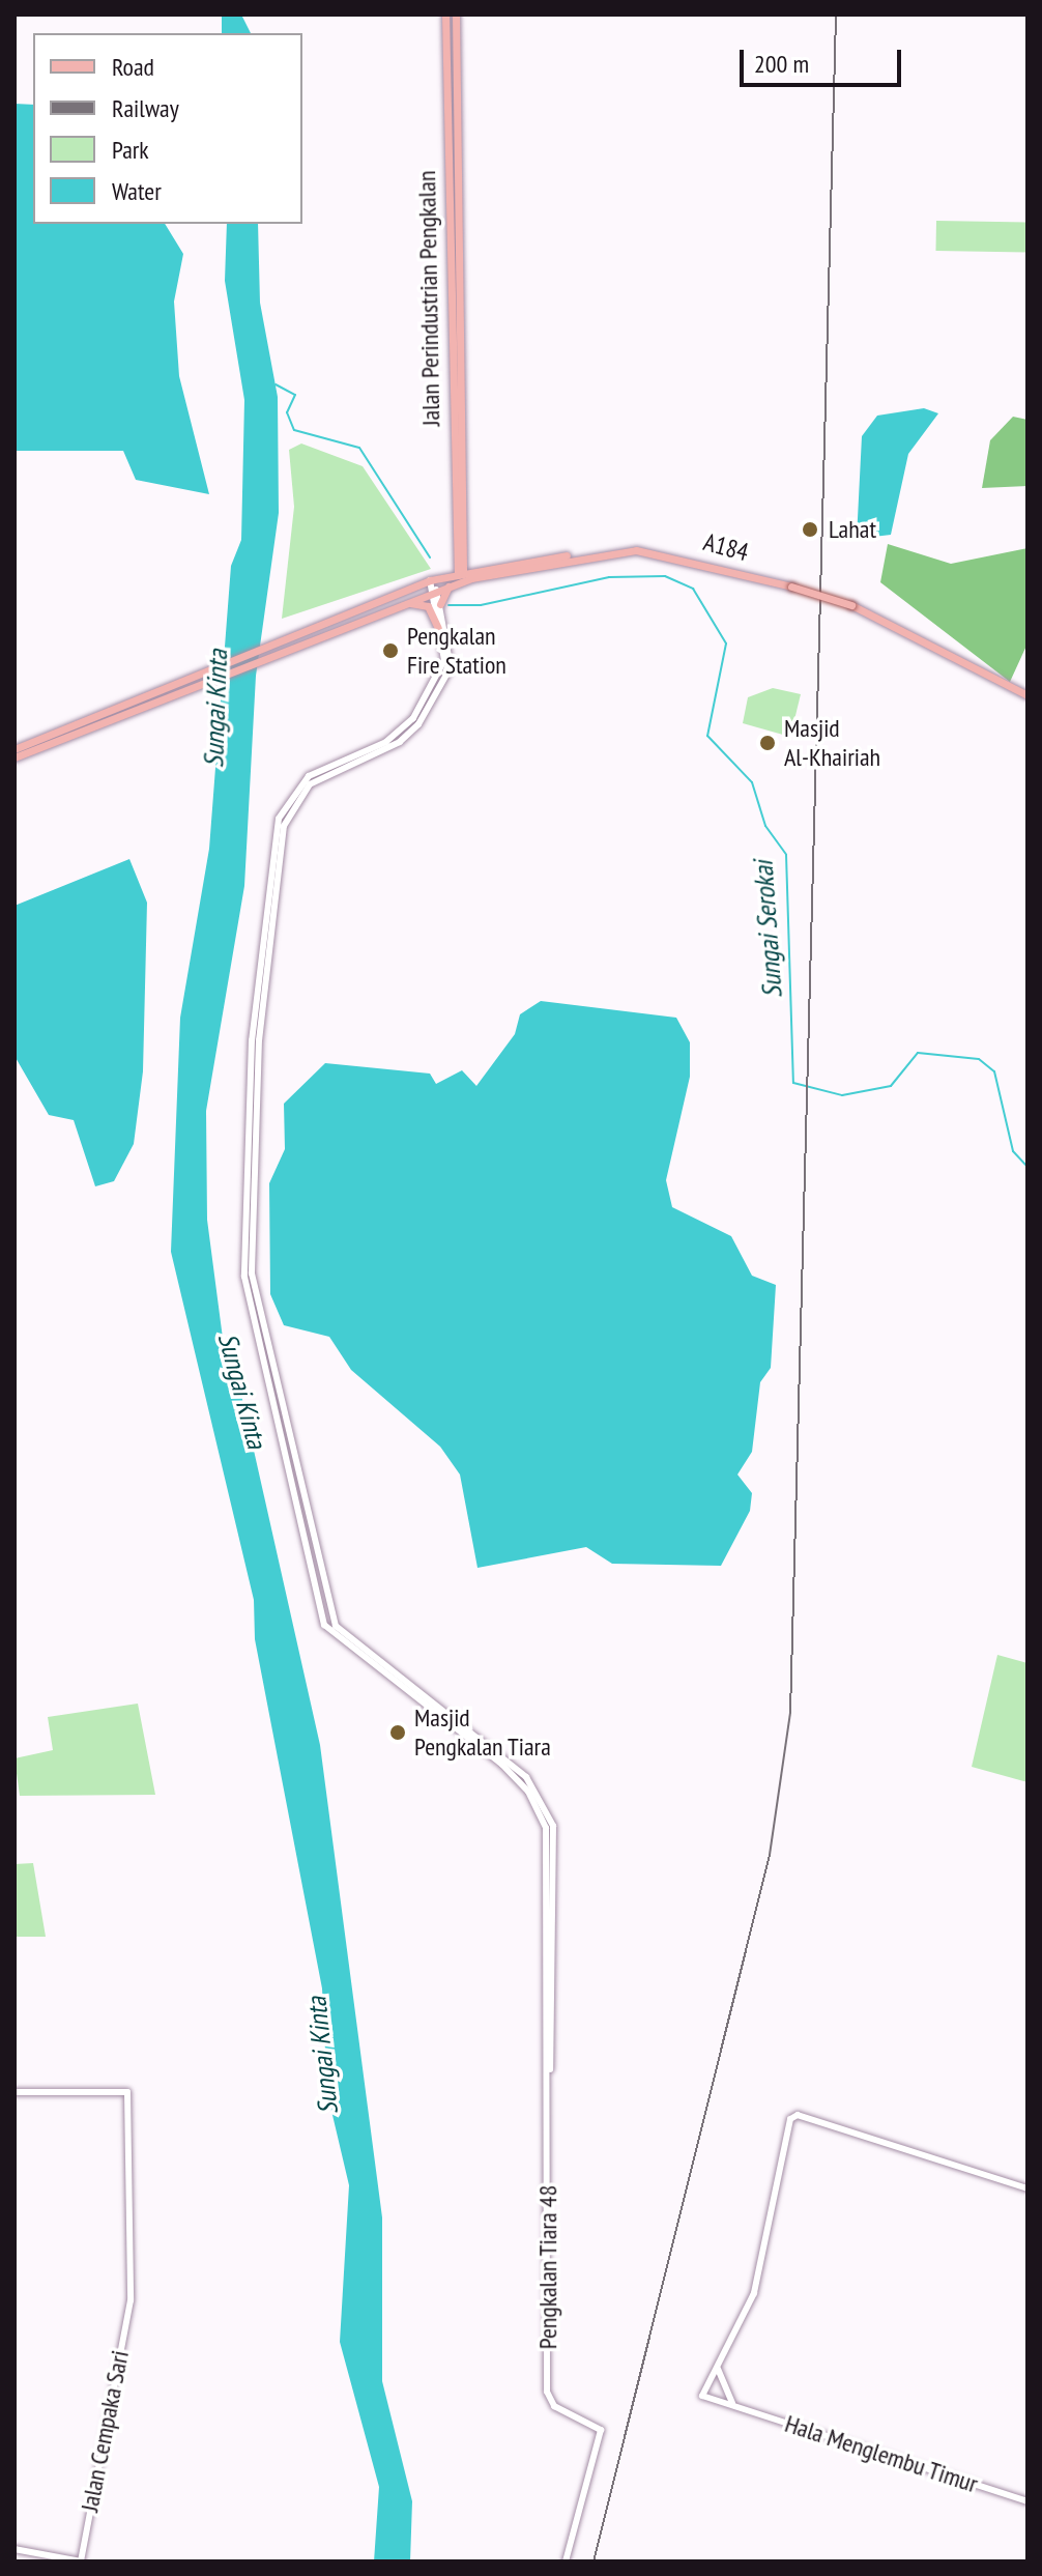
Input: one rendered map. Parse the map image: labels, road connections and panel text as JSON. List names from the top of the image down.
{
  "streets": {
    "main road": ["Jalan Perindustrian Pengkalan", "A184"],
    "street": ["Pengkalan Tiara 48", "Jalan Cempaka Sari", "Hala Menglembu Timur"]
  },
  "water": ["Sungai Kinta", "Sungai Serokai"],
  "places": [
    "Lahat",
    "Pengkalan Fire Station",
    "Masjid Al-Khairiah",
    "Masjid Pengkalan Tiara"
  ],
  "legend": [
    "Road",
    "Railway",
    "Park",
    "Water"
  ],
  "scale_bar": "200 m"
}
